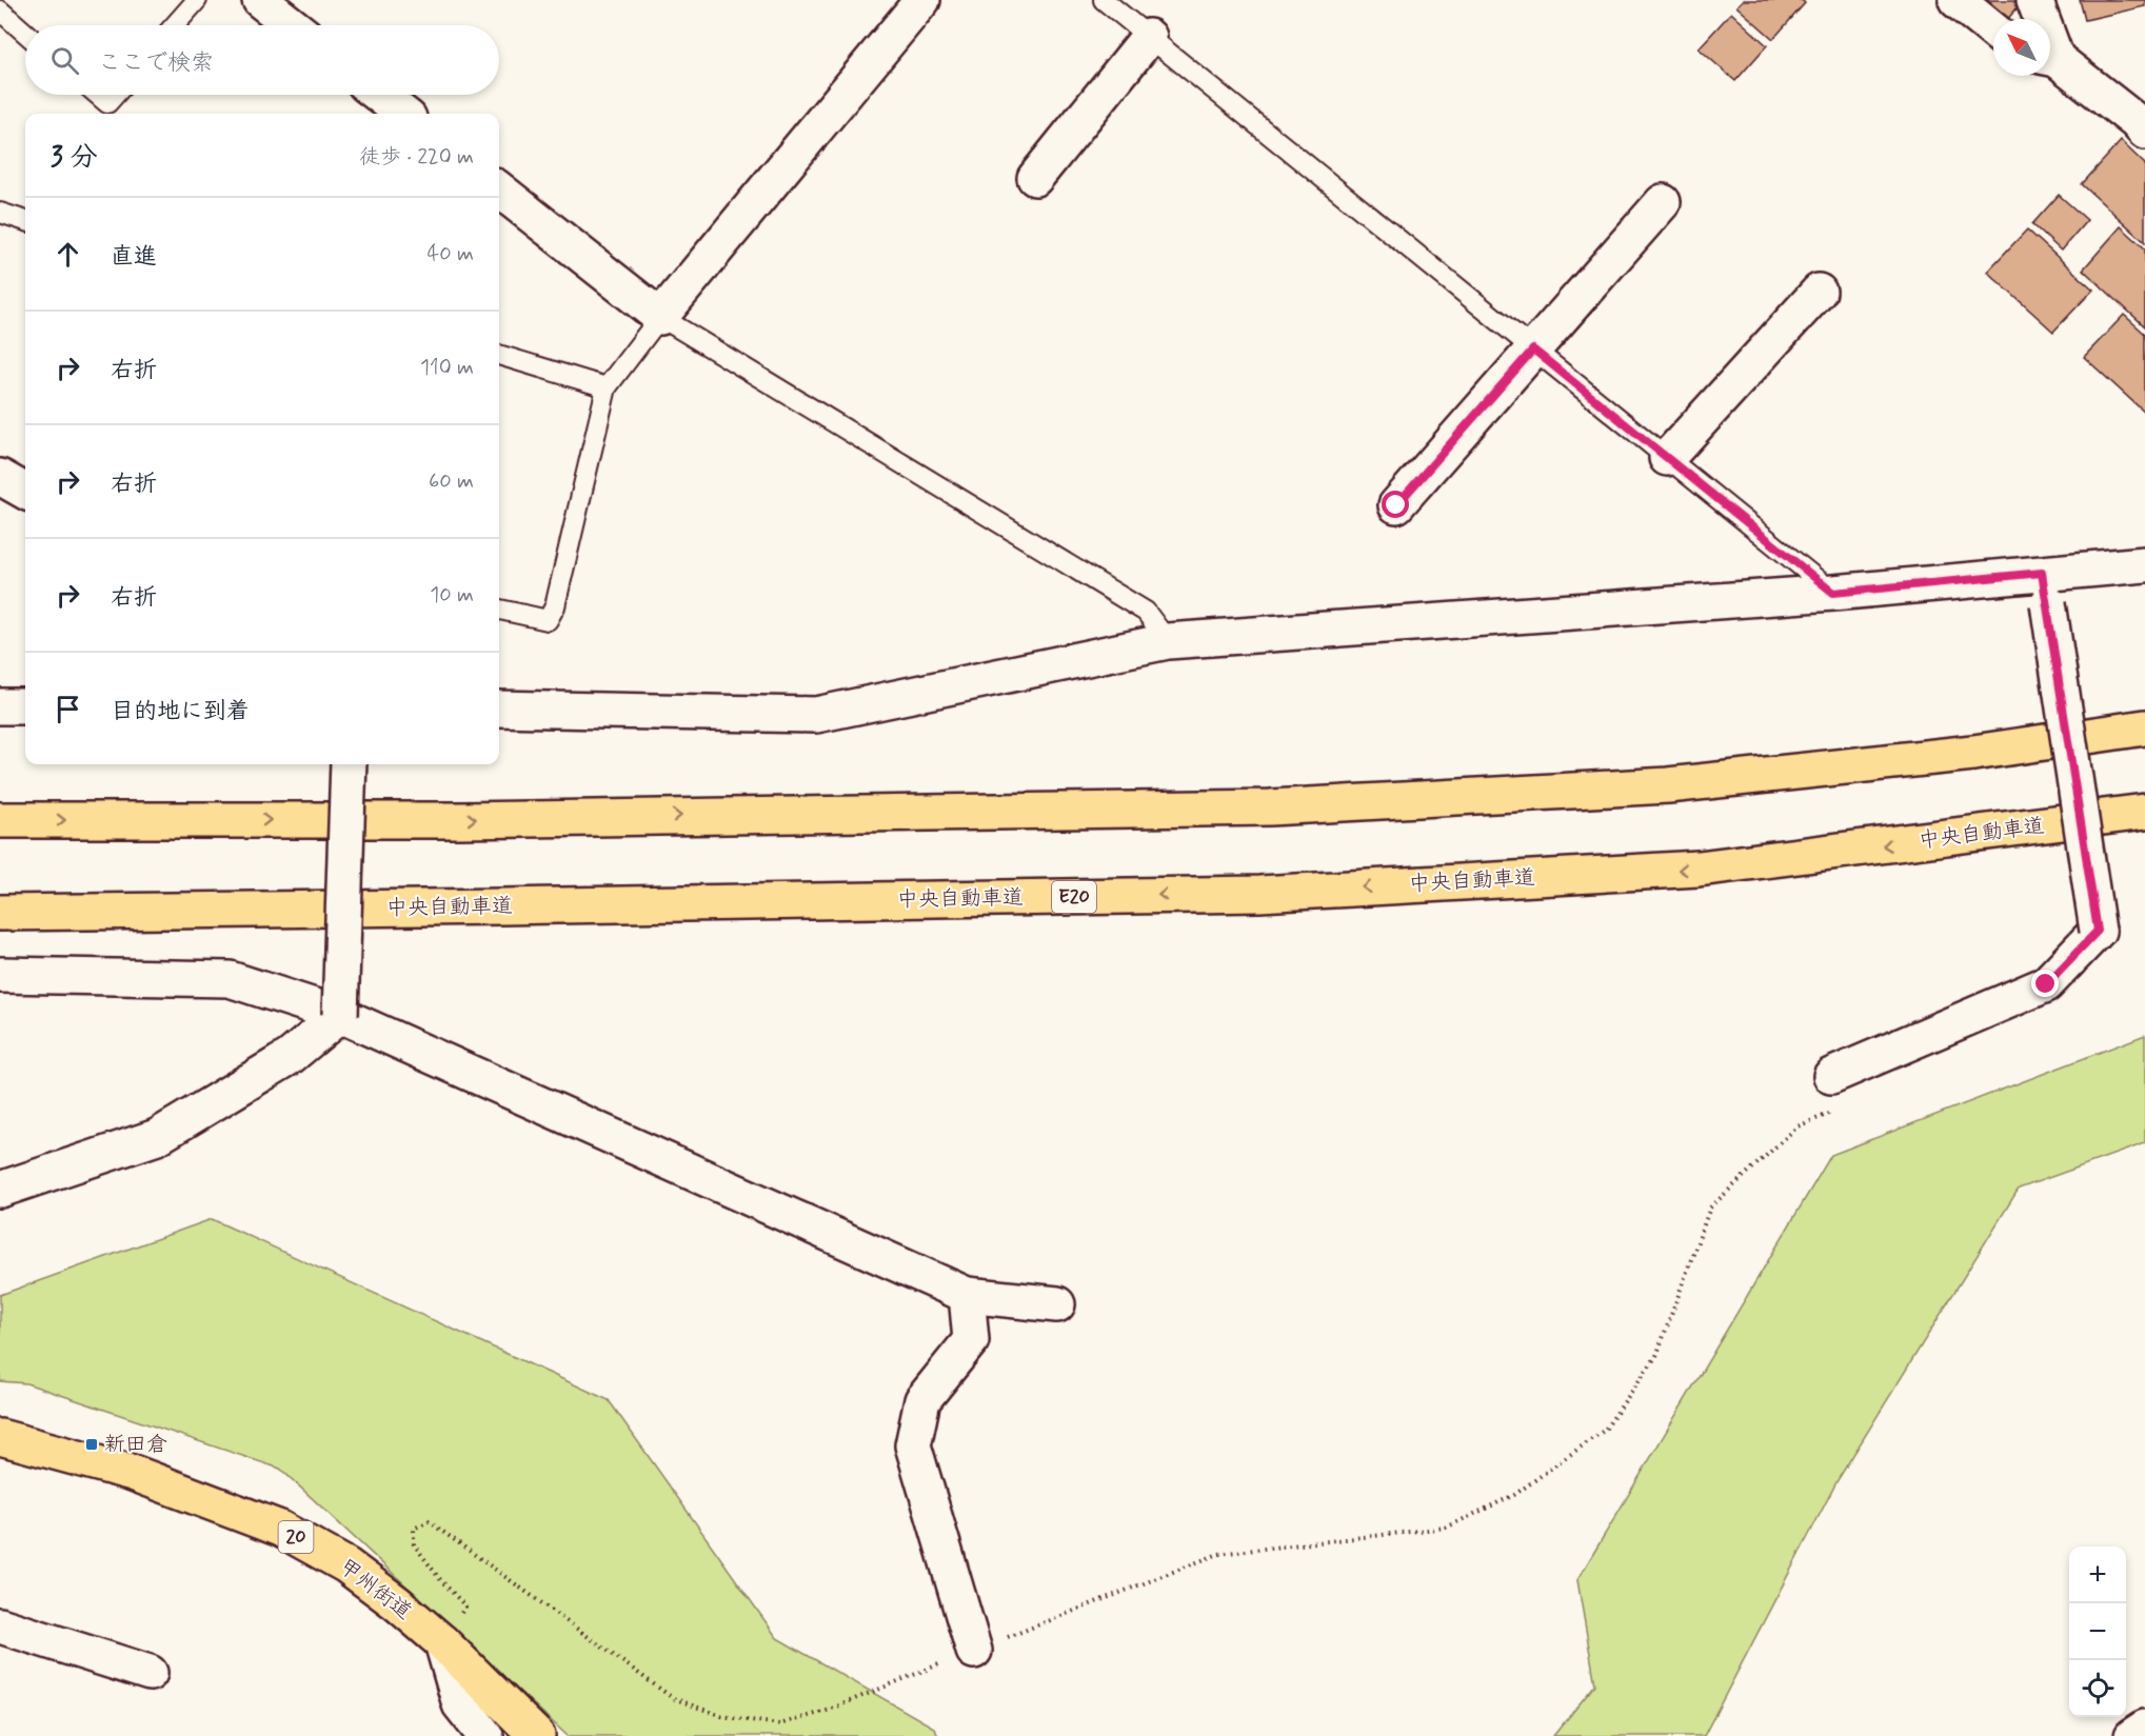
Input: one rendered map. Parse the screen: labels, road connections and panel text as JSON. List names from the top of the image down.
{
  "streets": {
    "highway": [
      "中央自動車道",
      "E20",
      "20",
      "甲州街道"
    ]
  },
  "places": {
    "transit": ["新田倉"]
  },
  "north": "top left",
  "page": {
    "search": "ここで検索",
    "heading": ["3 分", "徒歩 · 220 m"],
    "list": [
      ["直進", "40 m"],
      ["右折", "110 m"],
      ["右折", "60 m"],
      ["右折", "10 m"],
      "目的地に到着"
    ],
    "map_buttons": ["+", "−"]
  }
}
